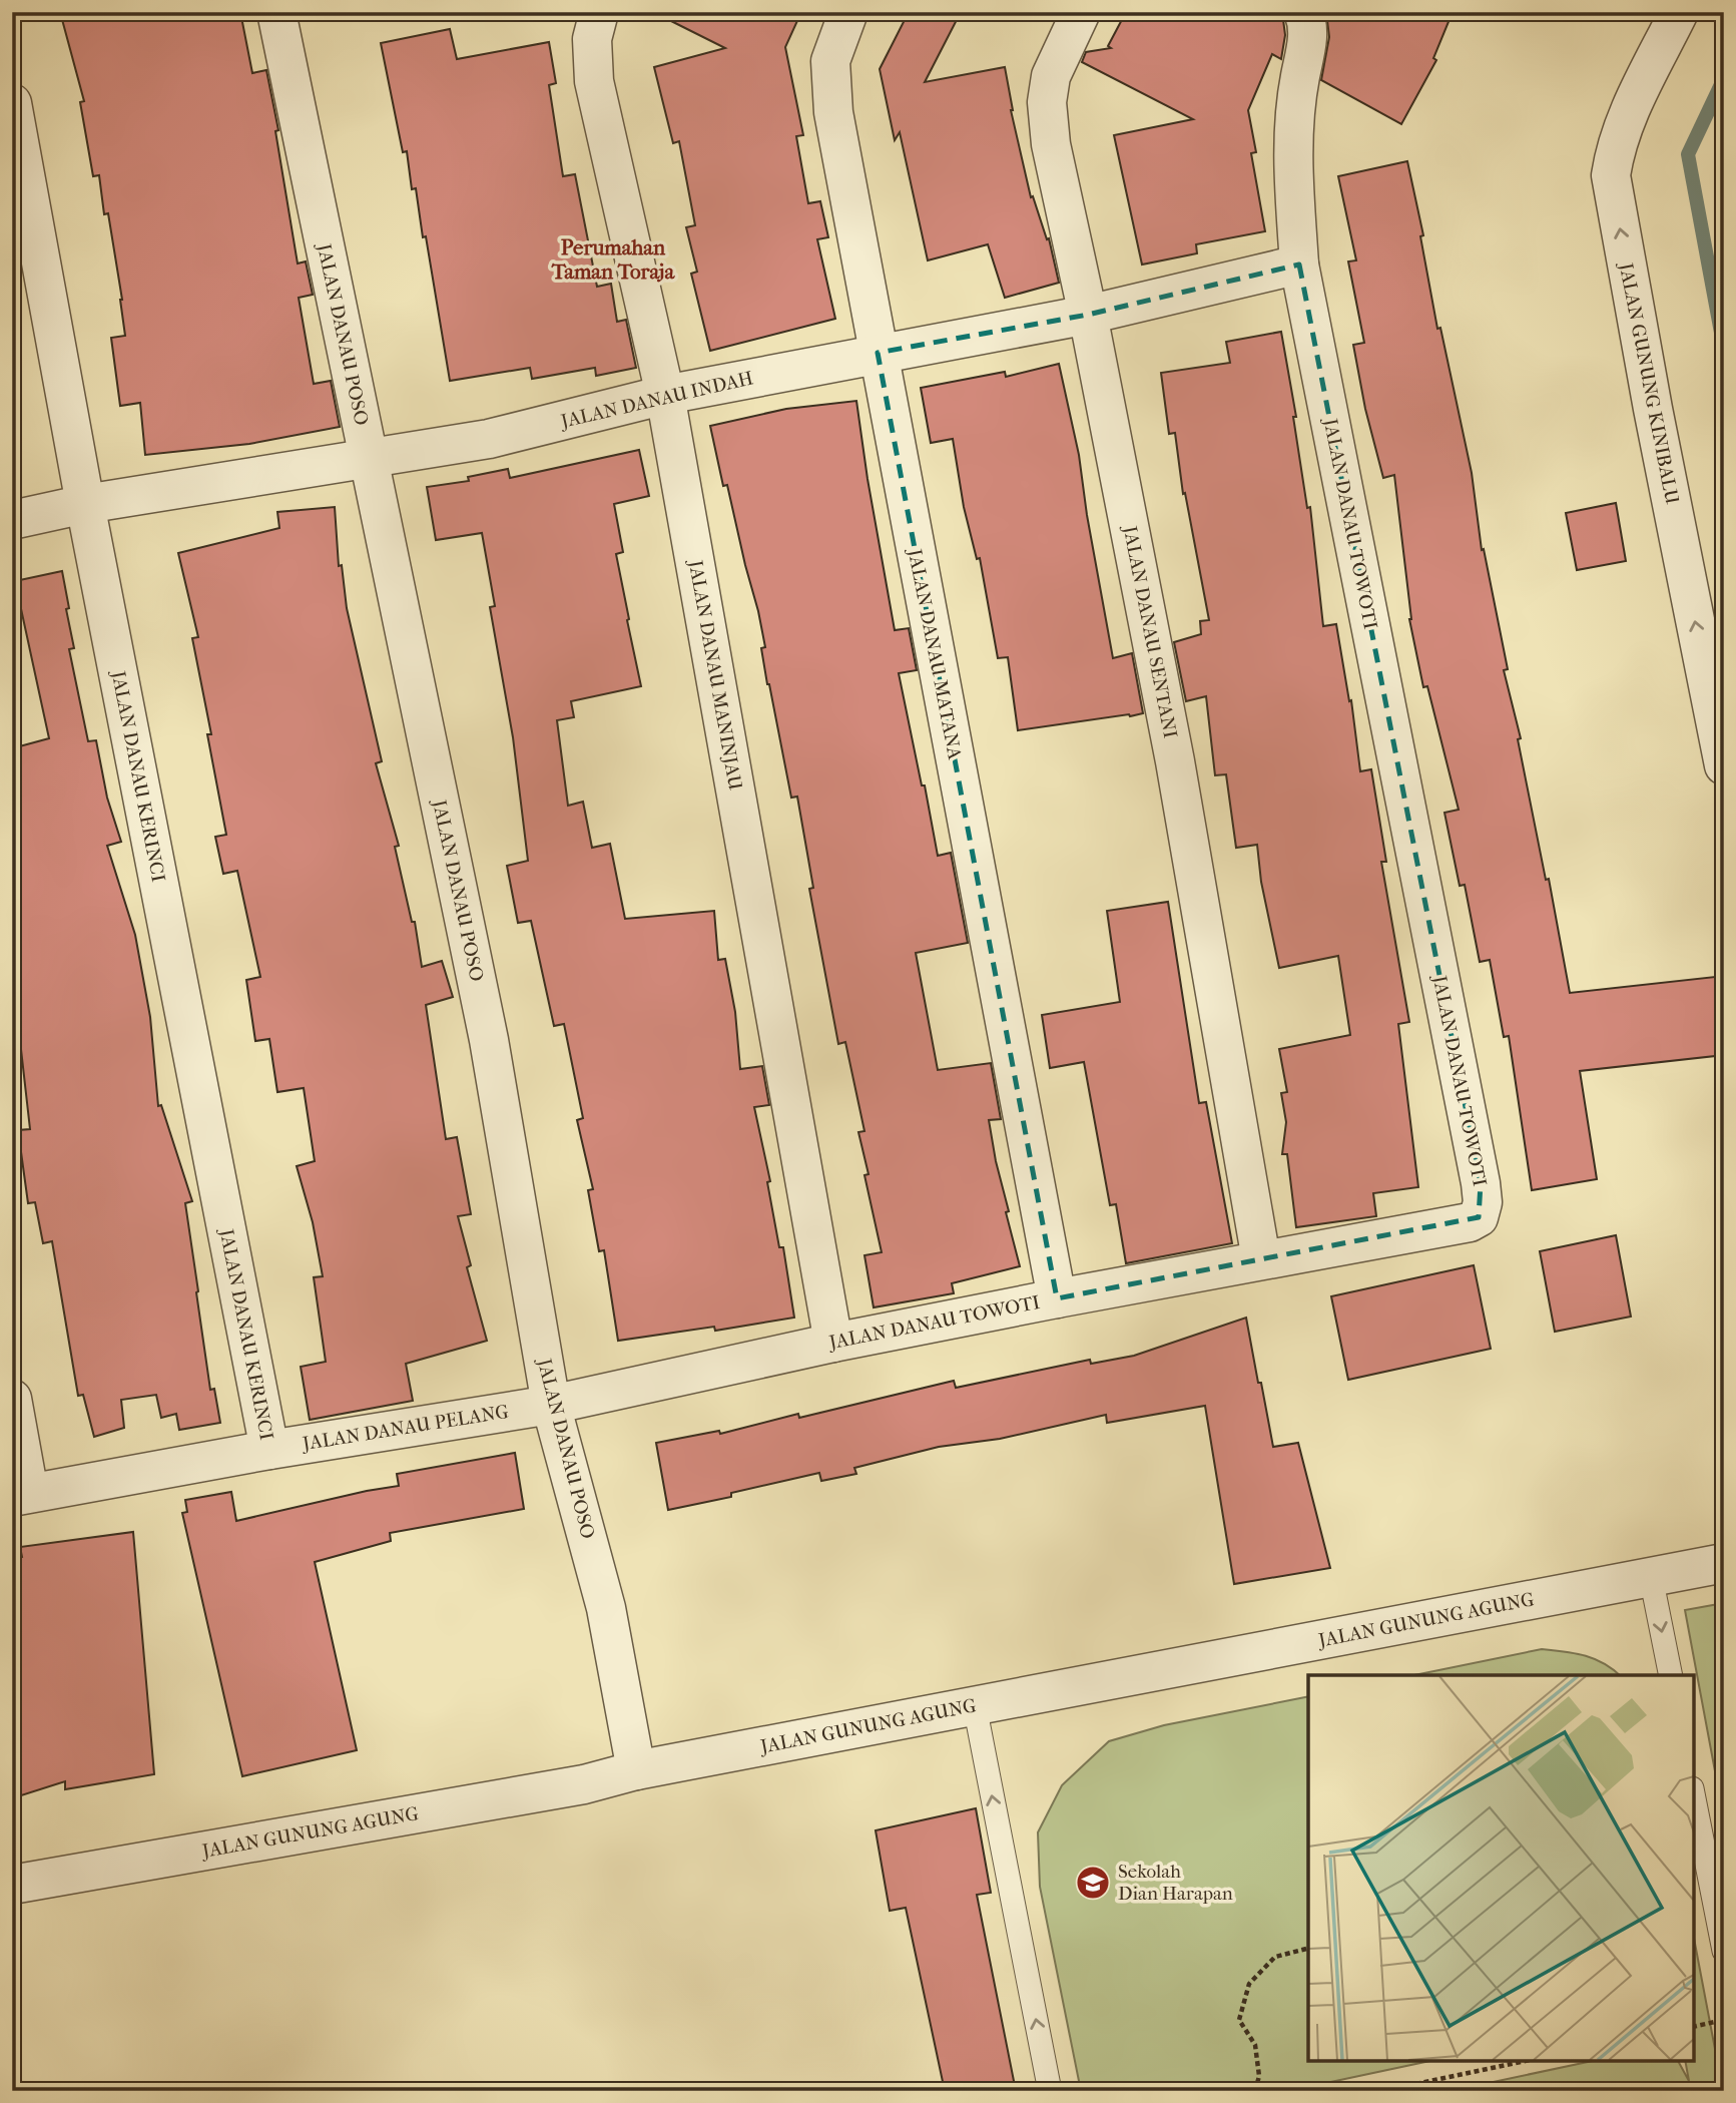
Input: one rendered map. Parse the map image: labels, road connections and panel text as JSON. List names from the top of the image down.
{
  "streets": {
    "street": [
      "JALAN DANAU POSO",
      "JALAN GUNUNG KINIBALU",
      "JALAN DANAU INDAH",
      "JALAN DANAU TOWOTI",
      "JALAN DANAU SENTANI",
      "JALAN DANAU MATANA",
      "JALAN DANAU MANINJAU",
      "JALAN DANAU KERINCI",
      "JALAN DANAU PELANG",
      "JALAN GUNUNG AGUNG"
    ]
  },
  "crossings": [
    ["JALAN DANAU POSO", "JALAN DANAU INDAH"],
    ["JALAN DANAU POSO", "JALAN DANAU TOWOTI"],
    ["JALAN DANAU POSO", "JALAN DANAU PELANG"],
    ["JALAN DANAU POSO", "JALAN GUNUNG AGUNG"],
    ["JALAN DANAU INDAH", "JALAN DANAU TOWOTI"],
    ["JALAN DANAU INDAH", "JALAN DANAU SENTANI"],
    ["JALAN DANAU INDAH", "JALAN DANAU MATANA"],
    ["JALAN DANAU INDAH", "JALAN DANAU MANINJAU"],
    ["JALAN DANAU INDAH", "JALAN DANAU KERINCI"],
    ["JALAN DANAU TOWOTI", "JALAN DANAU SENTANI"],
    ["JALAN DANAU TOWOTI", "JALAN DANAU MATANA"],
    ["JALAN DANAU TOWOTI", "JALAN DANAU MANINJAU"],
    ["JALAN DANAU TOWOTI", "JALAN DANAU PELANG"],
    ["JALAN DANAU KERINCI", "JALAN DANAU PELANG"]
  ],
  "one_way": ["JALAN GUNUNG KINIBALU"],
  "districts": ["Perumahan Taman Toraja"],
  "places": {
    "school or university": ["Sekolah Dian Harapan"]
  }
}
